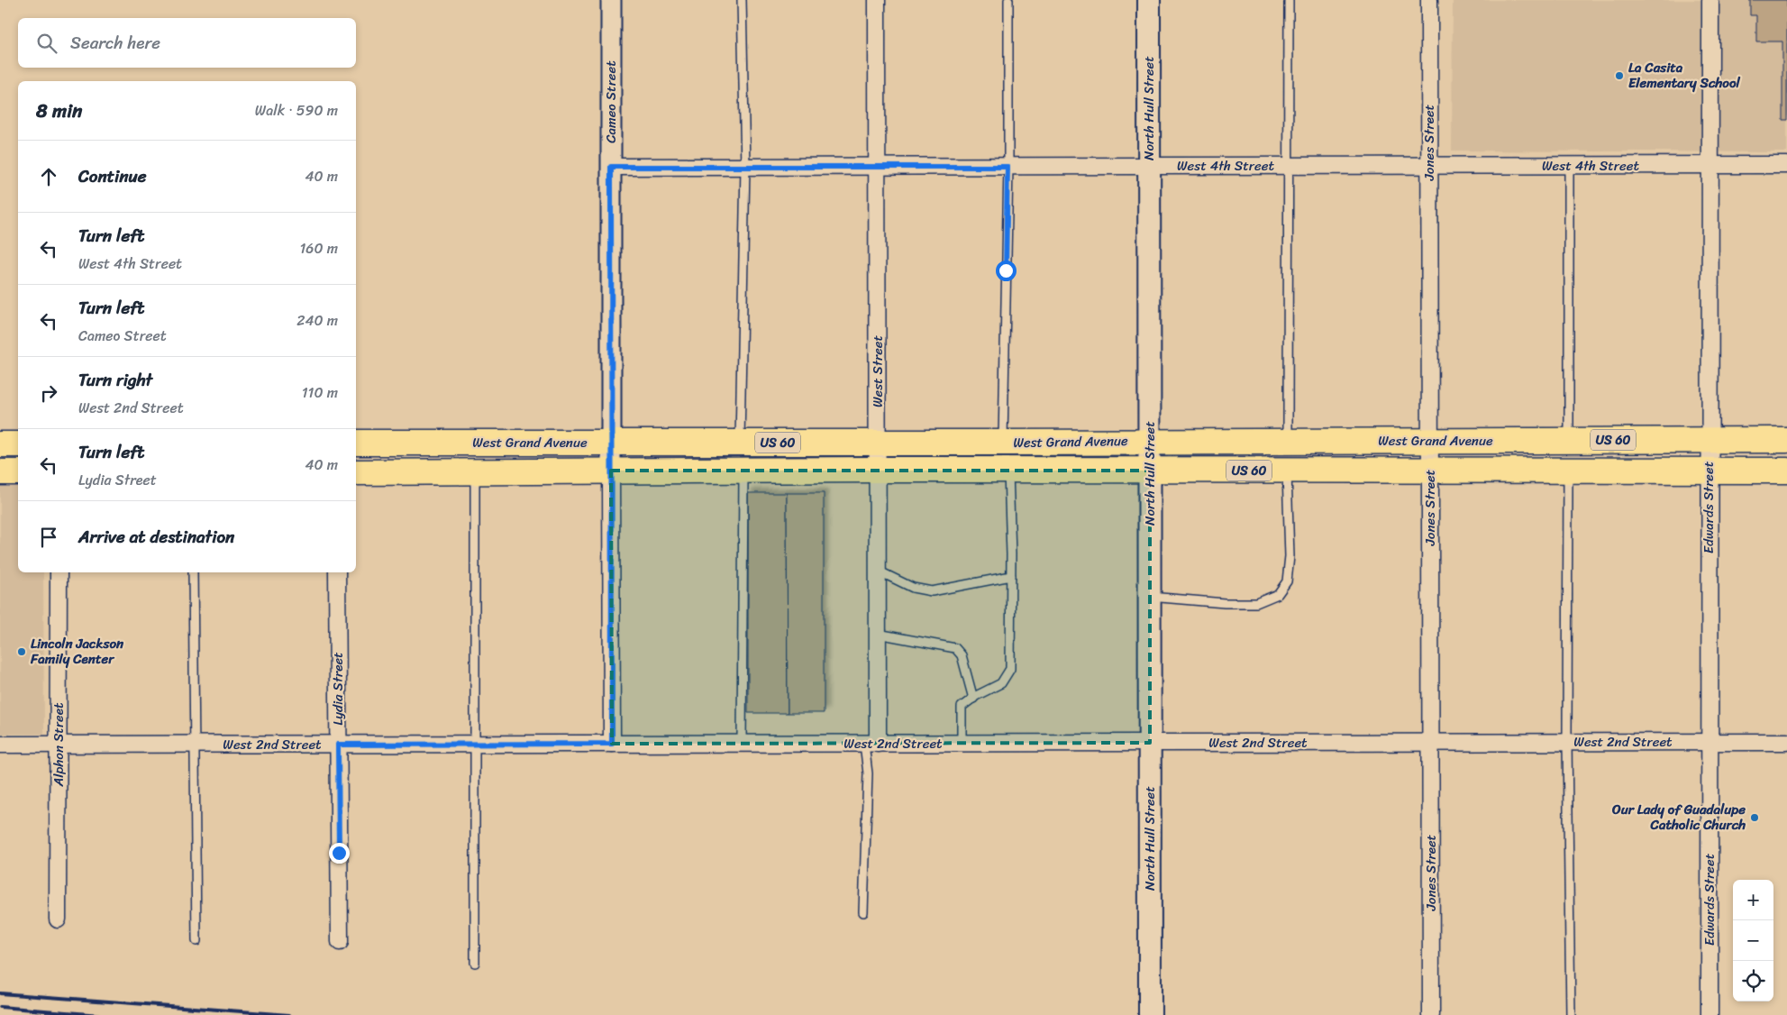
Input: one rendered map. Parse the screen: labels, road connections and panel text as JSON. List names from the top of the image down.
{
  "streets": {
    "highway": ["US 60", "West Grand Avenue"],
    "main road": ["North Hull Street"],
    "street": [
      "Cameo Street",
      "Jones Street",
      "West 4th Street",
      "West Street",
      "Edwards Street",
      "Lydia Street",
      "West 2nd Street",
      "Alphon Street"
    ]
  },
  "crossings": [
    ["Cameo Street", "West 4th Street"],
    ["Cameo Street", "West Grand Avenue"],
    ["Cameo Street", "West 2nd Street"],
    ["North Hull Street", "West 4th Street"],
    ["North Hull Street", "West Grand Avenue"],
    ["North Hull Street", "West 2nd Street"],
    ["Jones Street", "West 4th Street"],
    ["Jones Street", "West Grand Avenue"],
    ["Jones Street", "West 2nd Street"],
    ["West 4th Street", "West Street"],
    ["West 4th Street", "Edwards Street"],
    ["West Street", "West Grand Avenue"],
    ["West Street", "West 2nd Street"],
    ["West Grand Avenue", "Edwards Street"],
    ["Edwards Street", "West 2nd Street"],
    ["Lydia Street", "West 2nd Street"],
    ["West 2nd Street", "Alphon Street"]
  ],
  "places": ["La Casita Elementary School", "Lincoln Jackson Family Center", "Our Lady of Guadalupe Catholic Church"],
  "page": {
    "search": "Search here",
    "heading": ["8 min", "Walk · 590 m"],
    "list": [
      ["Continue", "40 m"],
      ["Turn left", "West 4th Street", "160 m"],
      ["Turn left", "Cameo Street", "240 m"],
      ["Turn right", "West 2nd Street", "110 m"],
      ["Turn left", "Lydia Street", "40 m"],
      "Arrive at destination"
    ],
    "map_buttons": ["+", "−"]
  }
}
